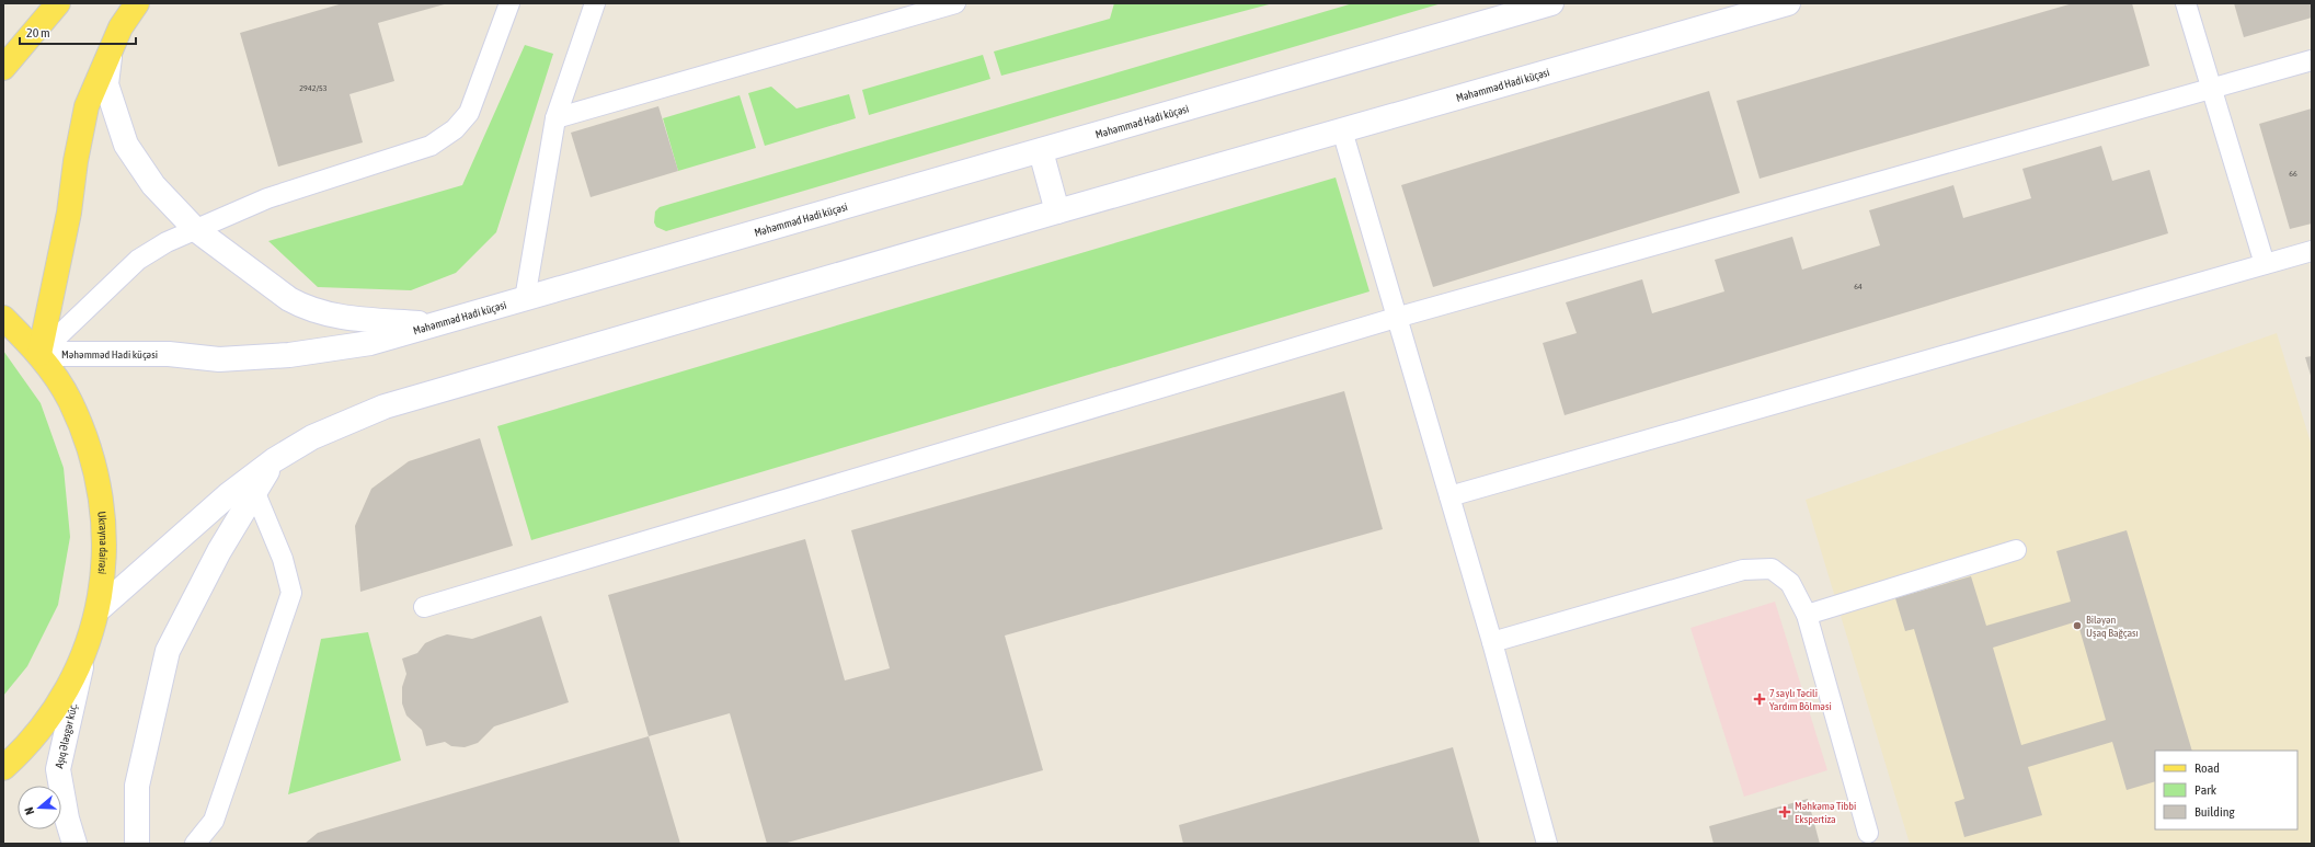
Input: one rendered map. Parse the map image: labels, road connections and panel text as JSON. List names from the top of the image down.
{
  "streets": {
    "main road": ["Ukrayna dairəsi"],
    "street": ["Məhəmməd Hadi küçəsi", "Aşıq Ələsgər küç."]
  },
  "crossings": [
    ["Məhəmməd Hadi küçəsi", "Ukrayna dairəsi"],
    ["Ukrayna dairəsi", "Aşıq Ələsgər küç."]
  ],
  "places": {
    "other": ["Biləyən Uşaq Bağçası"],
    "health": ["7 saylı Təcili Yardım Bölməsi", "Məhkəmə Tibbi Ekspertiza"]
  },
  "house_numbers": ["2942/53", "66", "64"],
  "legend": ["Road", "Park", "Building"],
  "scale_bar": "20 m",
  "north": "left"
}
